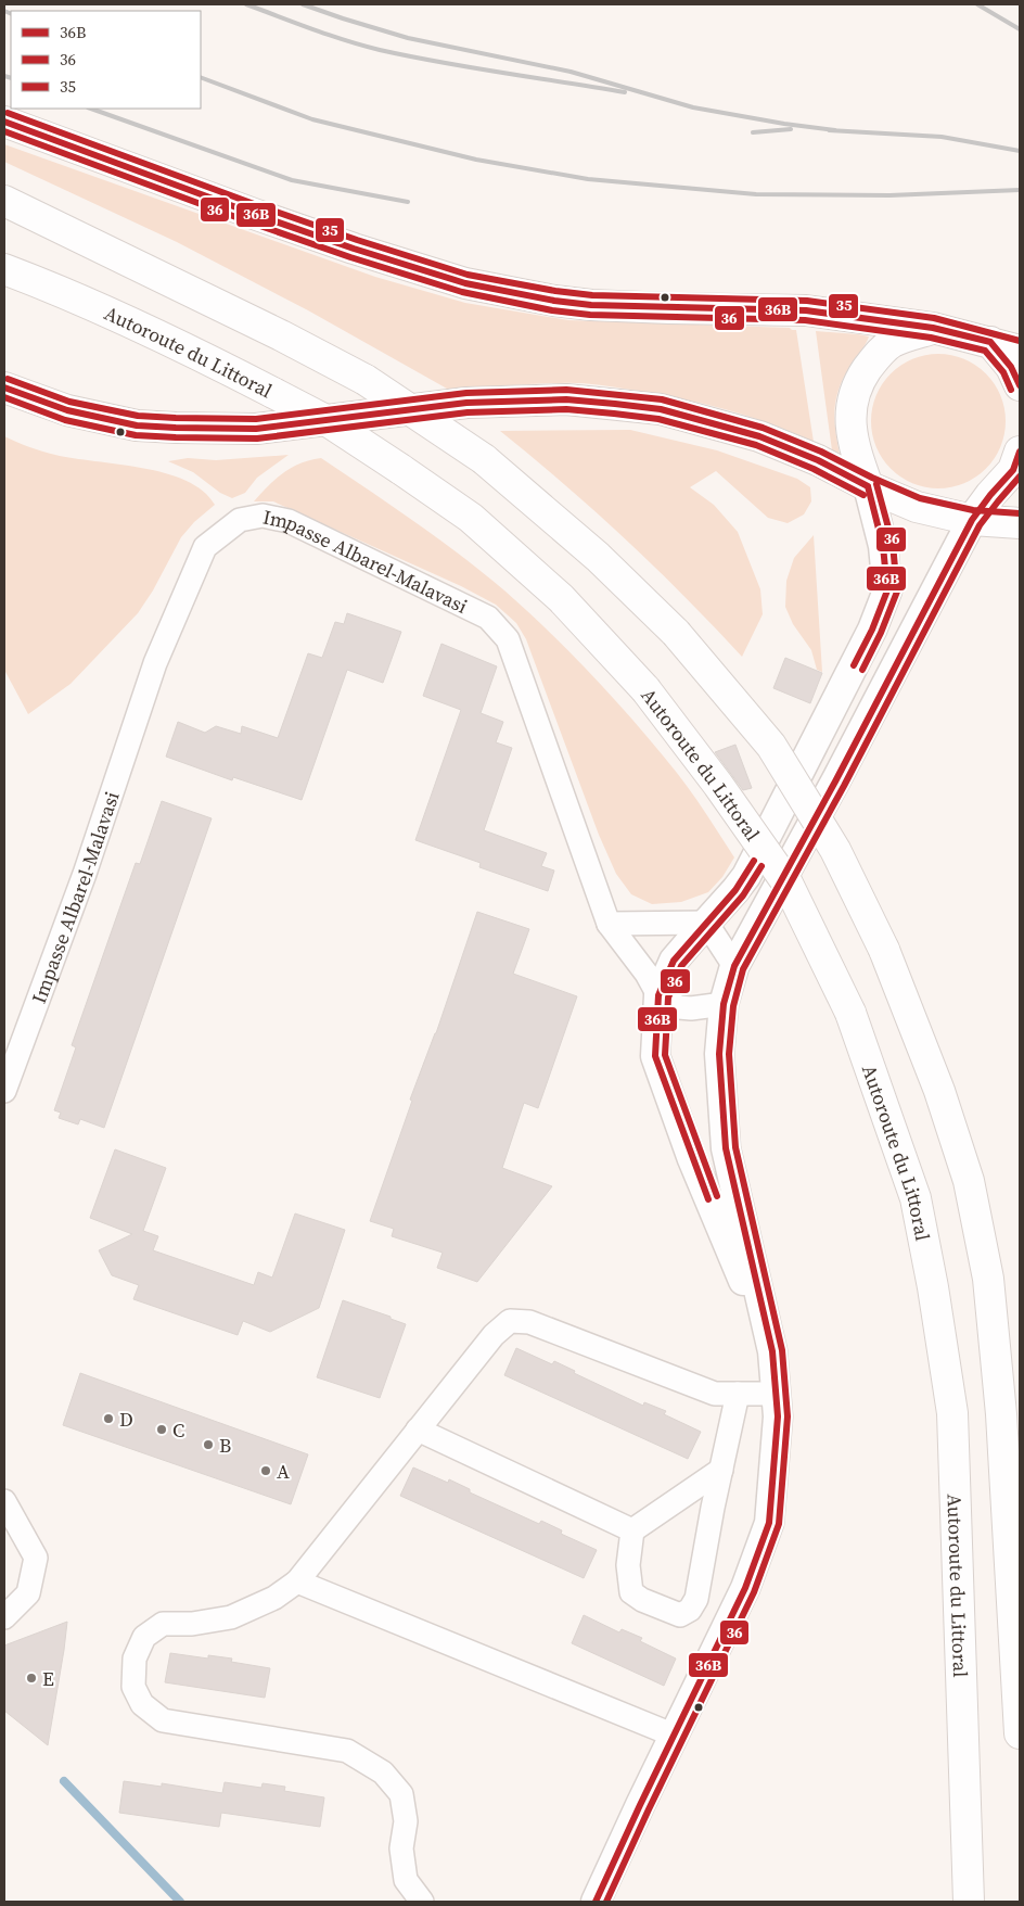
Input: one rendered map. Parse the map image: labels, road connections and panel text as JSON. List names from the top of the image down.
{
  "streets": {
    "main road": ["Autoroute du Littoral"],
    "street": ["Impasse Albarel-Malavasi"]
  },
  "places": [
    "D",
    "C",
    "B",
    "A",
    "E"
  ],
  "lines": ["transit line 35", "transit line 36B", "transit line 36"],
  "legend": ["36B", "36", "35"]
}
